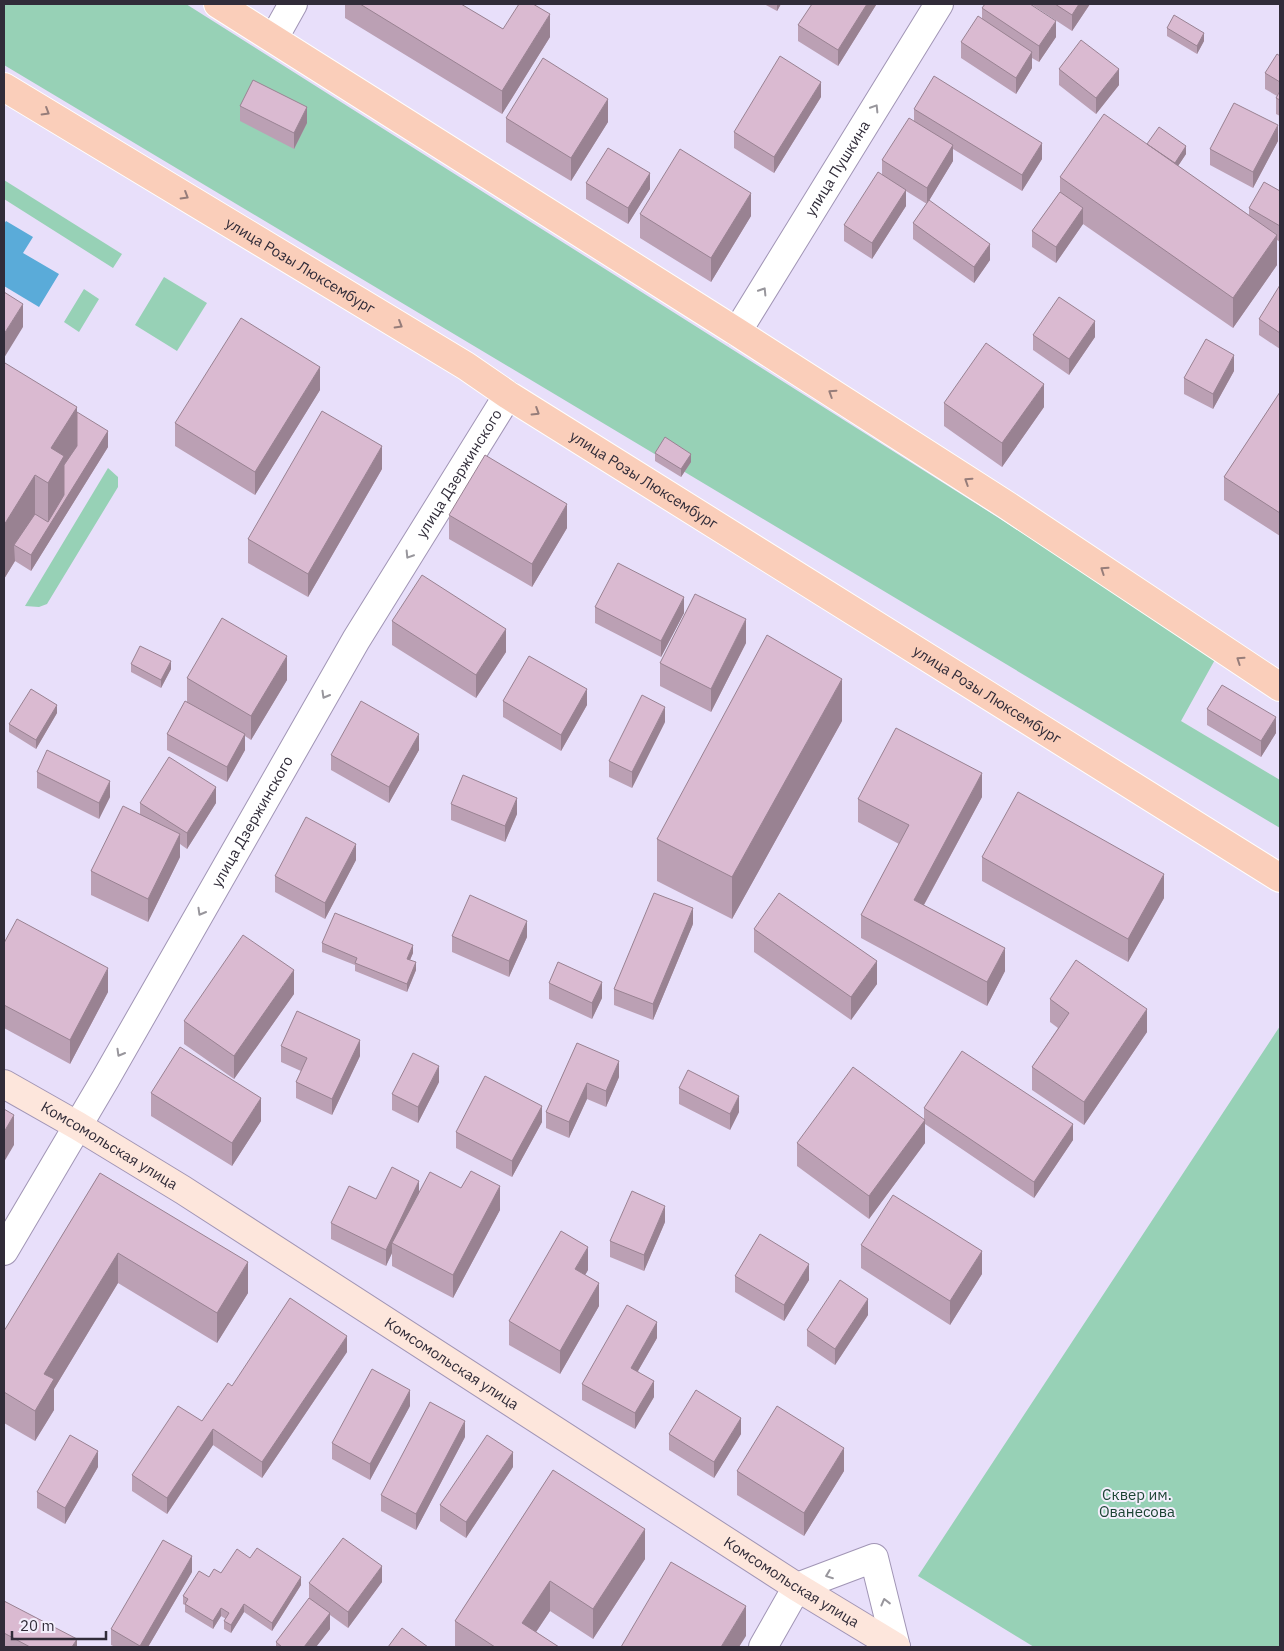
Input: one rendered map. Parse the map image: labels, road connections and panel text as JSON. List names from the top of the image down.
{
  "streets": {
    "main road": ["улица Розы Люксембург", "Комсомольская улица"],
    "street": ["улица Пушкина", "улица Дзержинского"]
  },
  "crossings": [
    ["улица Розы Люксембург", "улица Дзержинского"],
    ["улица Дзержинского", "Комсомольская улица"]
  ],
  "one_way": ["улица Пушкина", "улица Дзержинского"],
  "parks": ["Сквер им. Ованесова"],
  "scale_bar": "20 m"
}
